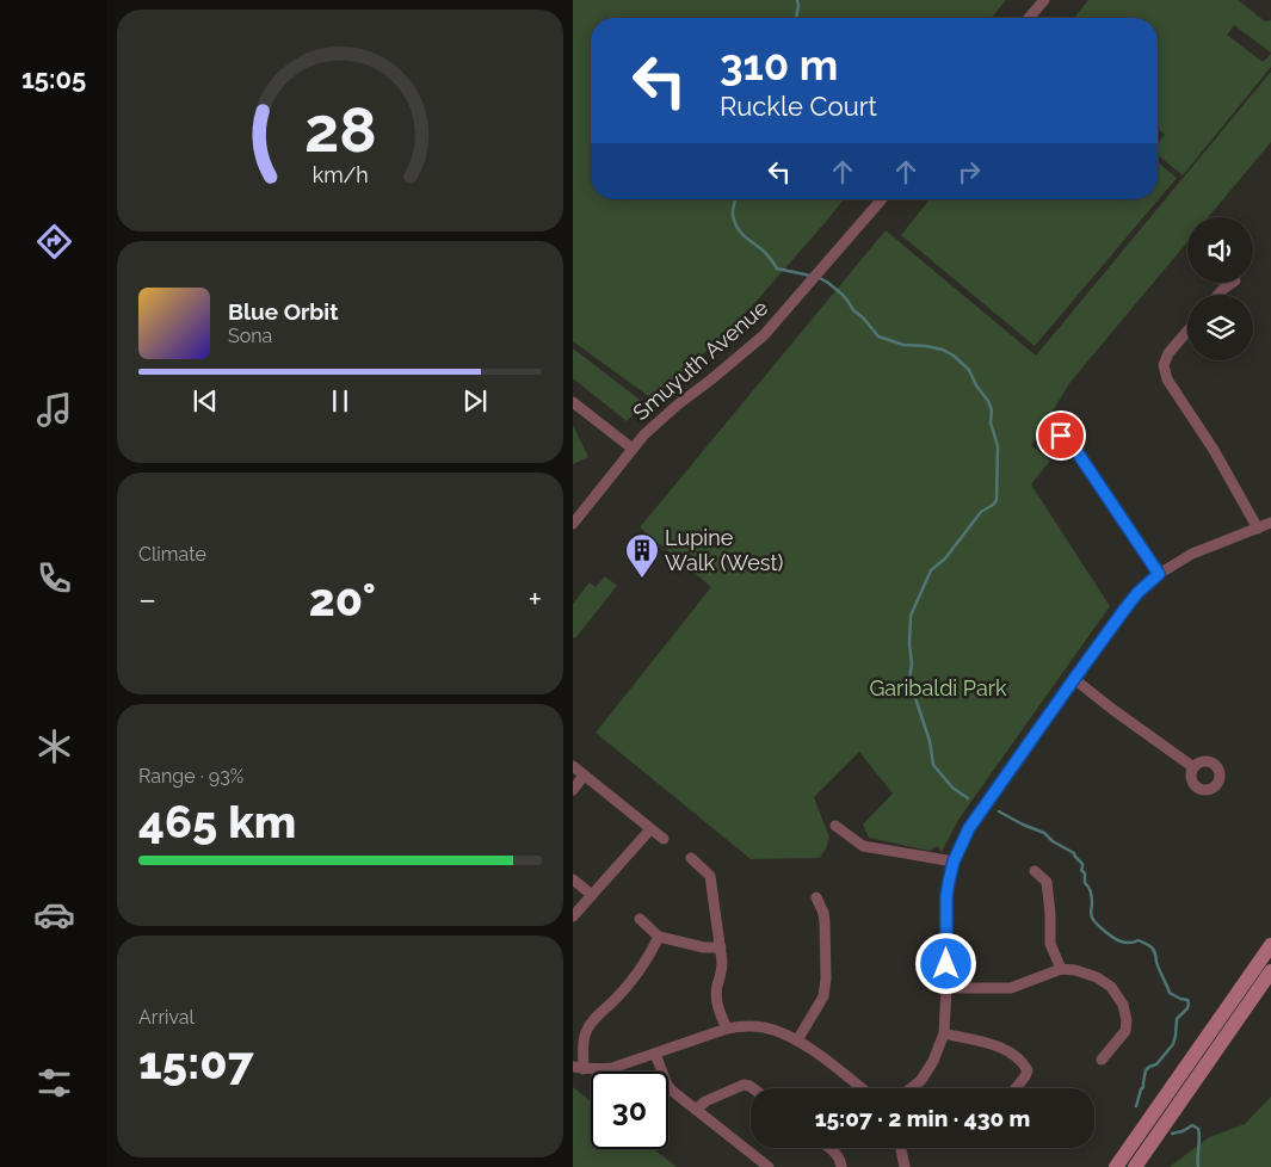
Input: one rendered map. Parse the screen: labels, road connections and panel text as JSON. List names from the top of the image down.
{
  "streets": {
    "street": ["Smuyuth Avenue"]
  },
  "parks": ["Garibaldi Park"],
  "places": {
    "building": ["Lupine Walk (West)"]
  },
  "page": {
    "tabs": "15:05",
    "turn": ["310 m", "Ruckle Court"],
    "song": ["Blue Orbit", "Sona"],
    "tile": [
      "Climate",
      ["Range · 93%", "465 km"],
      ["Arrival", "15:07"]
    ],
    "heat": ["−", "20°", "+"],
    "limit": "30",
    "trip": "15:07 · 2 min · 430 m",
    "gauge": ["28", "km/h"]
  }
}
